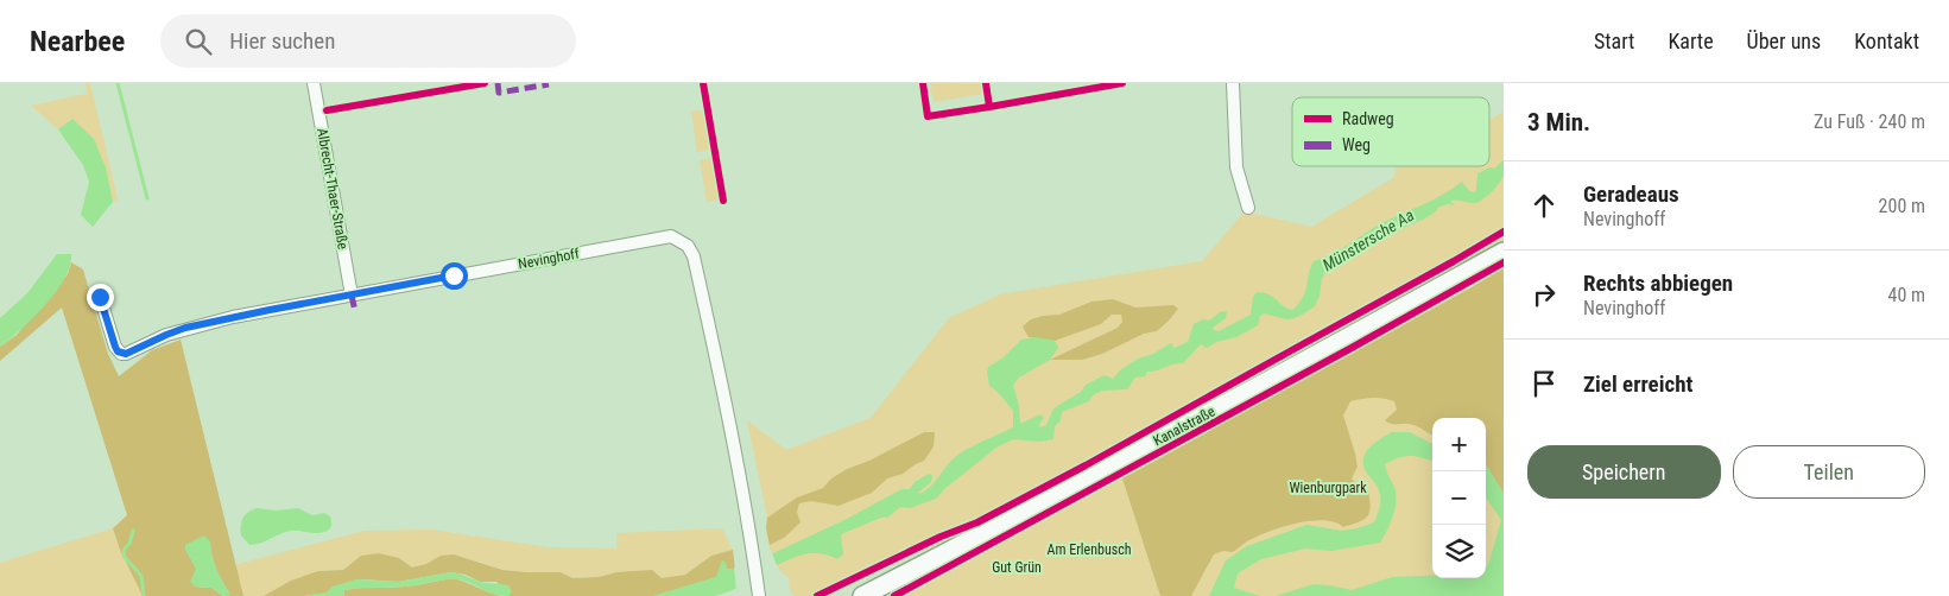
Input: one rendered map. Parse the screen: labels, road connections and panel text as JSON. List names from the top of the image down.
{
  "streets": {
    "main road": ["Kanalstraße"],
    "street": ["Albrecht-Thaer-Straße", "Nevinghoff"]
  },
  "crossings": [
    ["Albrecht-Thaer-Straße", "Nevinghoff"]
  ],
  "water": ["Münstersche Aa"],
  "parks": ["Wienburgpark", "Am Erlenbusch", "Gut Grün"],
  "legend": ["Radweg", "Weg"],
  "page": {
    "header": "Nearbee",
    "search": "Hier suchen",
    "nav": [
      "Start",
      "Karte",
      "Über uns",
      "Kontakt"
    ],
    "heading": ["3 Min.", "Zu Fuß · 240 m"],
    "list": [
      ["Geradeaus", "Nevinghoff", "200 m"],
      ["Rechts abbiegen", "Nevinghoff", "40 m"],
      "Ziel erreicht"
    ],
    "map_buttons": ["+", "−"],
    "buttons": ["Speichern", "Teilen"]
  }
}
